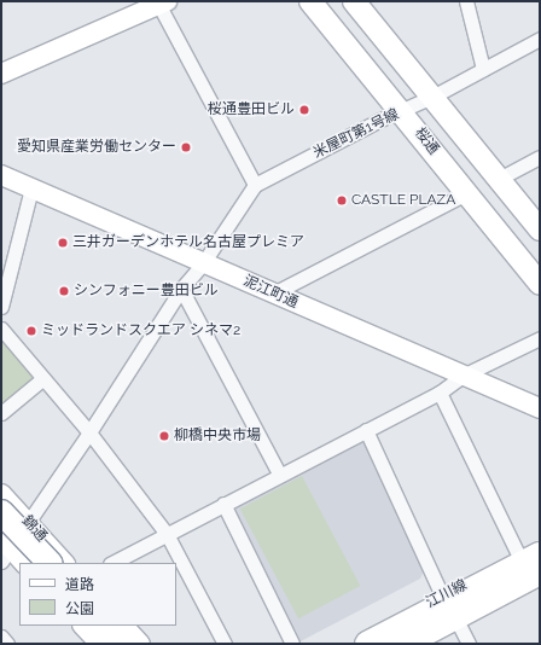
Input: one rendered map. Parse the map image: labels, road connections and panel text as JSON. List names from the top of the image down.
{
  "streets": {
    "main road": ["桜通", "江川線"],
    "street": ["米屋町第1号線", "泥江町通", "錦通"]
  },
  "crossings": [
    ["米屋町第1号線", "桜通"],
    ["米屋町第1号線", "泥江町通"]
  ],
  "places": [
    "桜通豊田ビル",
    "愛知県産業労働センター",
    "CASTLE PLAZA",
    "三井ガーデンホテル名古屋プレミア",
    "シンフォニー豊田ビル",
    "ミッドランドスクエア シネマ2",
    "柳橋中央市場"
  ],
  "legend": ["道路", "公園"]
}
